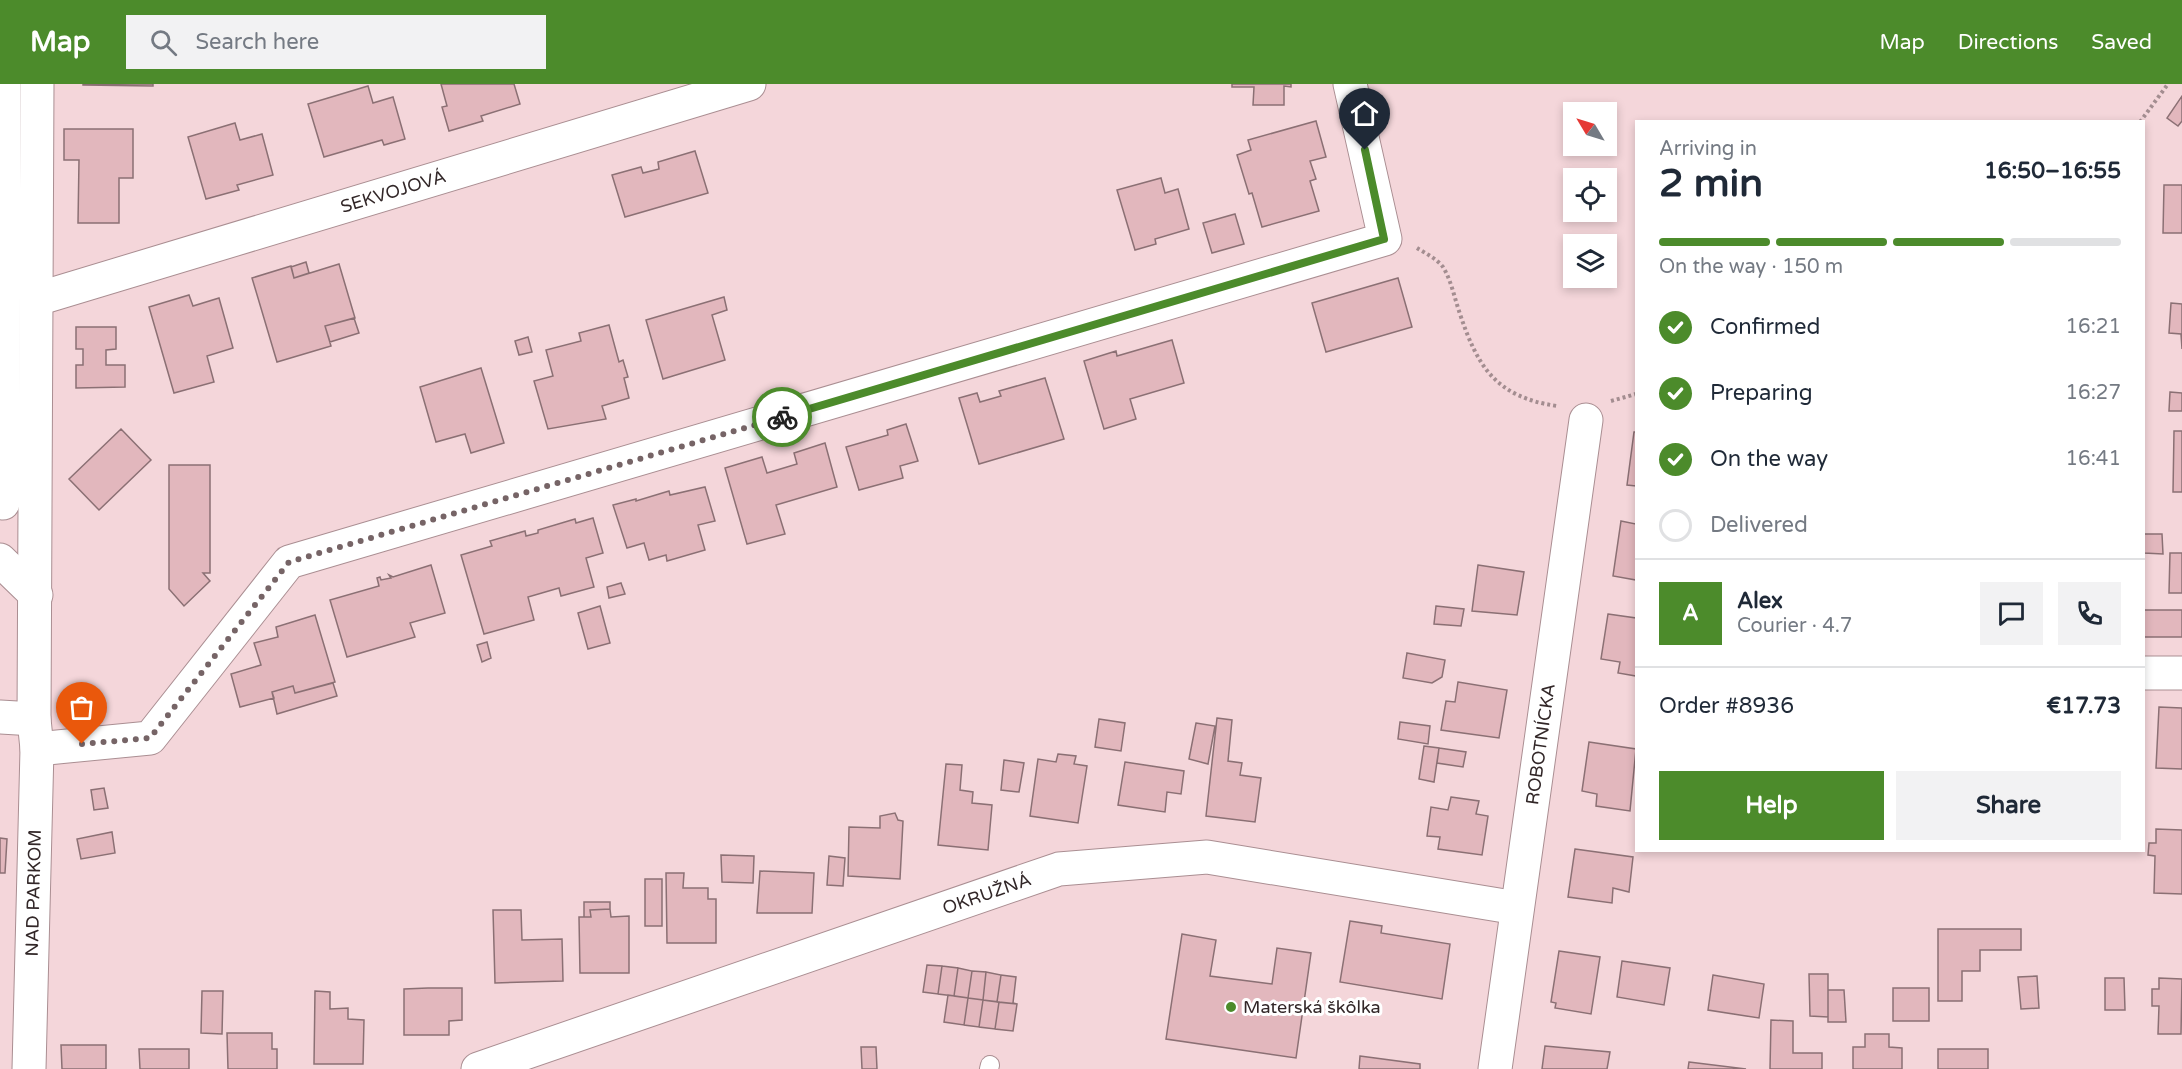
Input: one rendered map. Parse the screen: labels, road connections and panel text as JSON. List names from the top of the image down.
{
  "streets": {
    "street": [
      "SEKVOJOVÁ",
      "ROBOTNÍCKA",
      "NAD PARKOM",
      "OKRUŽNÁ"
    ]
  },
  "crossings": [
    ["SEKVOJOVÁ", "NAD PARKOM"],
    ["ROBOTNÍCKA", "OKRUŽNÁ"]
  ],
  "places": ["Materská škôlka"],
  "north": "top left",
  "page": {
    "header": "Map",
    "search": "Search here",
    "nav": ["Map", "Directions", "Saved"],
    "heading": ["2 min", "Arriving in", "16:50–16:55"],
    "panel": [
      "Alex",
      "Courier · 4.7",
      "Order #8936",
      "€17.73"
    ],
    "bar": "On the way · 150 m",
    "list": [
      ["Confirmed", "16:21"],
      ["Preparing", "16:27"],
      ["On the way", "16:41"],
      "Delivered"
    ],
    "round": "A",
    "buttons": ["Help", "Share"]
  }
}
